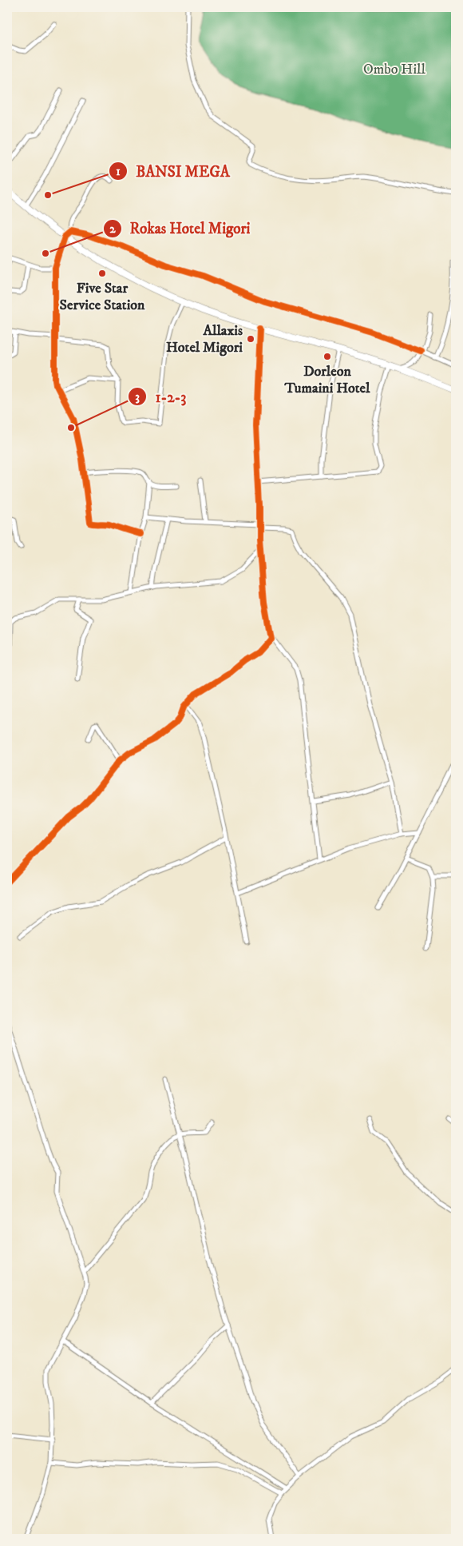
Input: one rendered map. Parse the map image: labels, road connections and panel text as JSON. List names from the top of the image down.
{
  "parks": ["Ombo Hill"],
  "places": [
    "BANSI MEGA",
    "Rokas Hotel Migori",
    "Five Star Service Station",
    "Allaxis Hotel Migori",
    "Dorleon Tumaini Hotel",
    "1-2-3"
  ]
}
